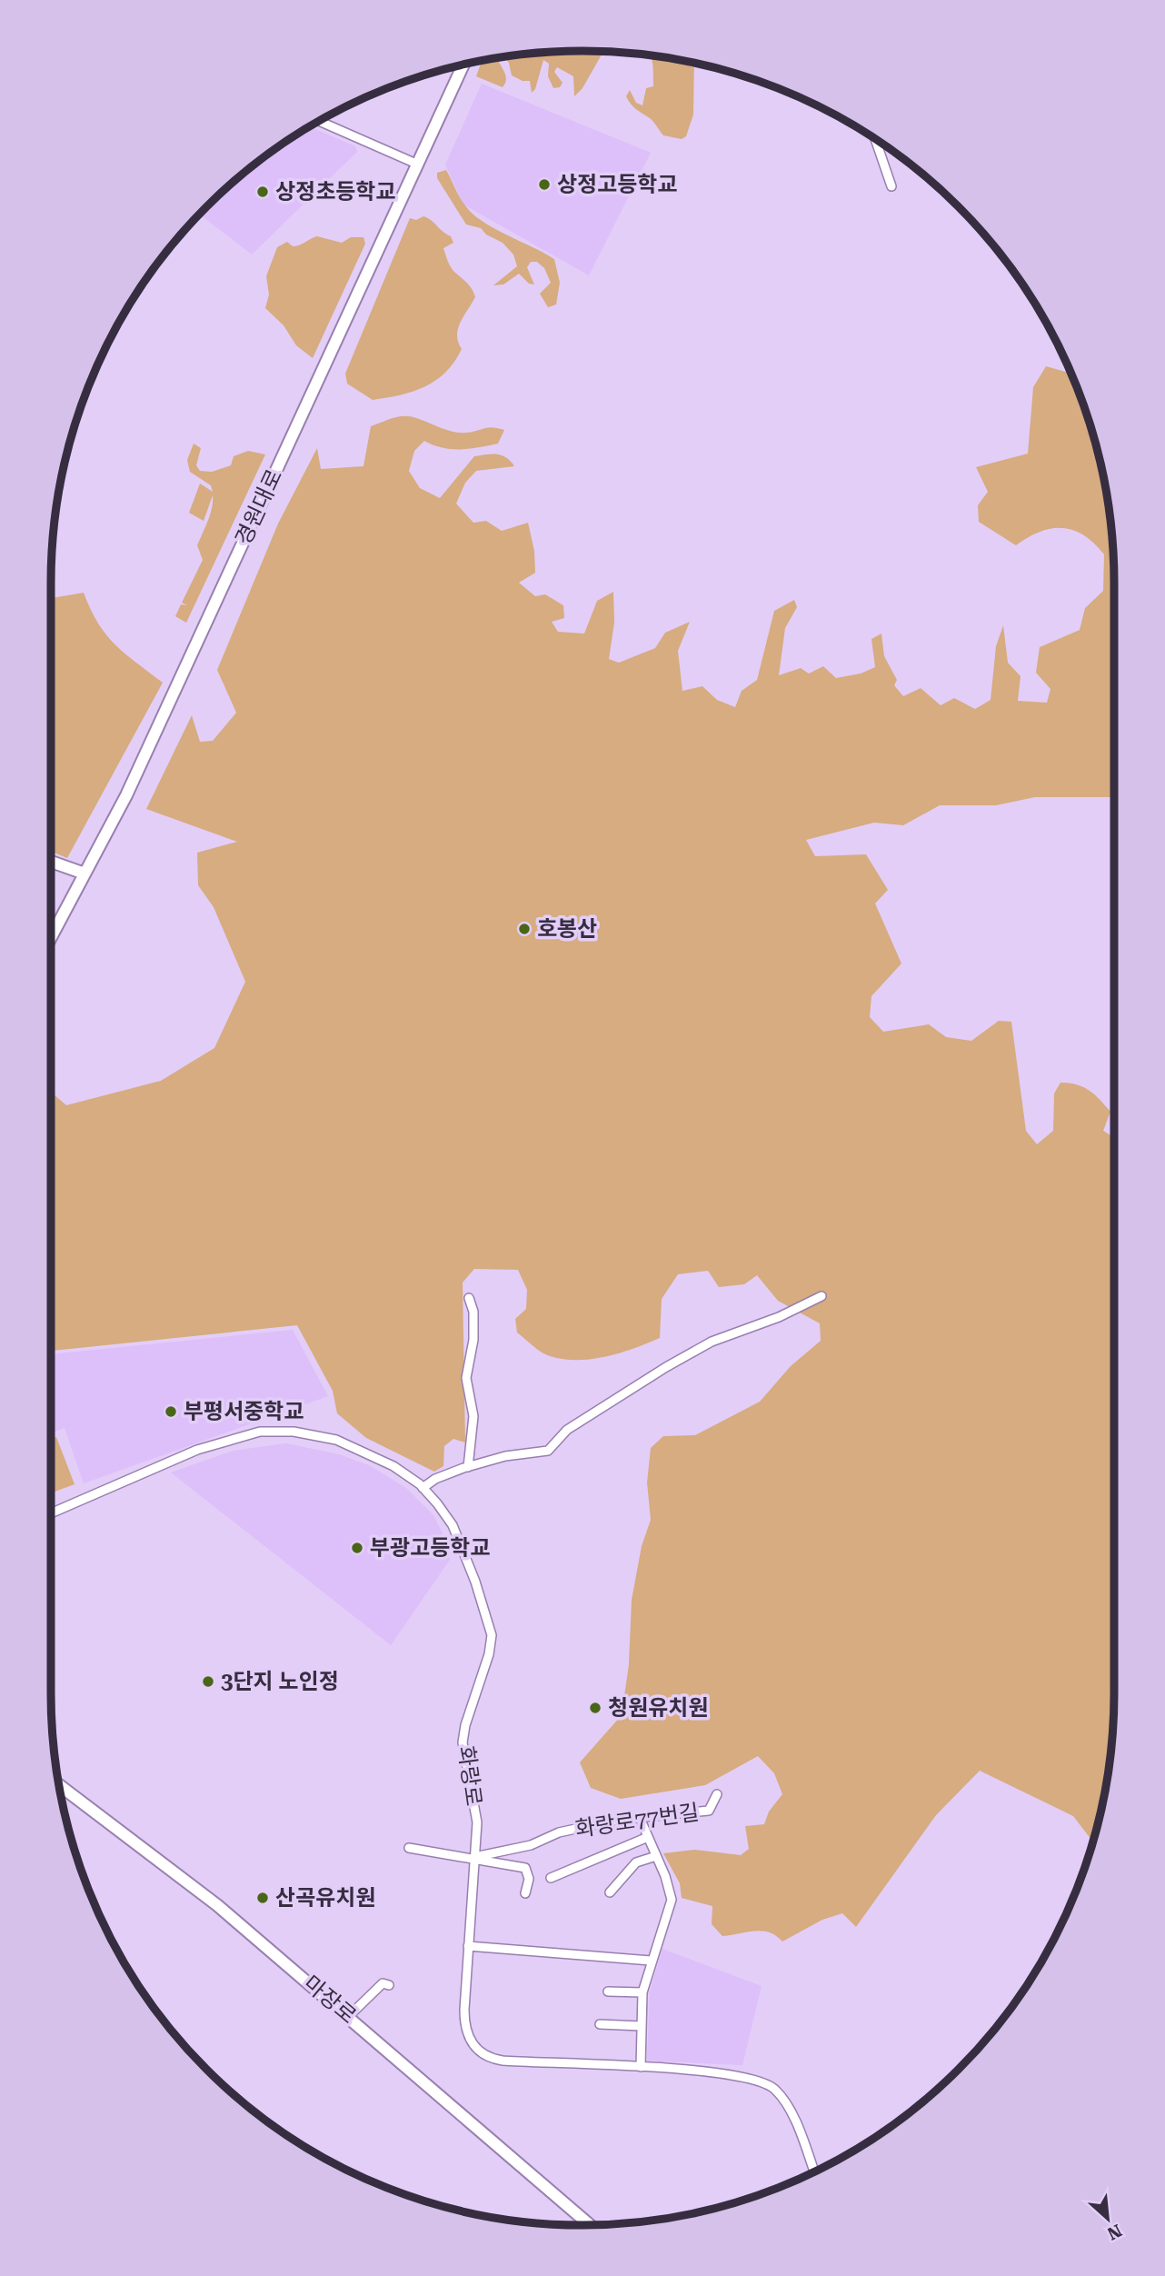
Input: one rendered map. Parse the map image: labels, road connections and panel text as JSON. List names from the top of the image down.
{
  "streets": {
    "main road": ["경원대로", "마장로"],
    "street": ["화랑로", "화랑로77번길"]
  },
  "crossings": [
    ["화랑로", "화랑로77번길"]
  ],
  "places": [
    "상정고등학교",
    "상정초등학교",
    "호봉산",
    "부평서중학교",
    "부광고등학교",
    "3단지 노인정",
    "청원유치원",
    "산곡유치원"
  ],
  "north": "bottom right"
}
